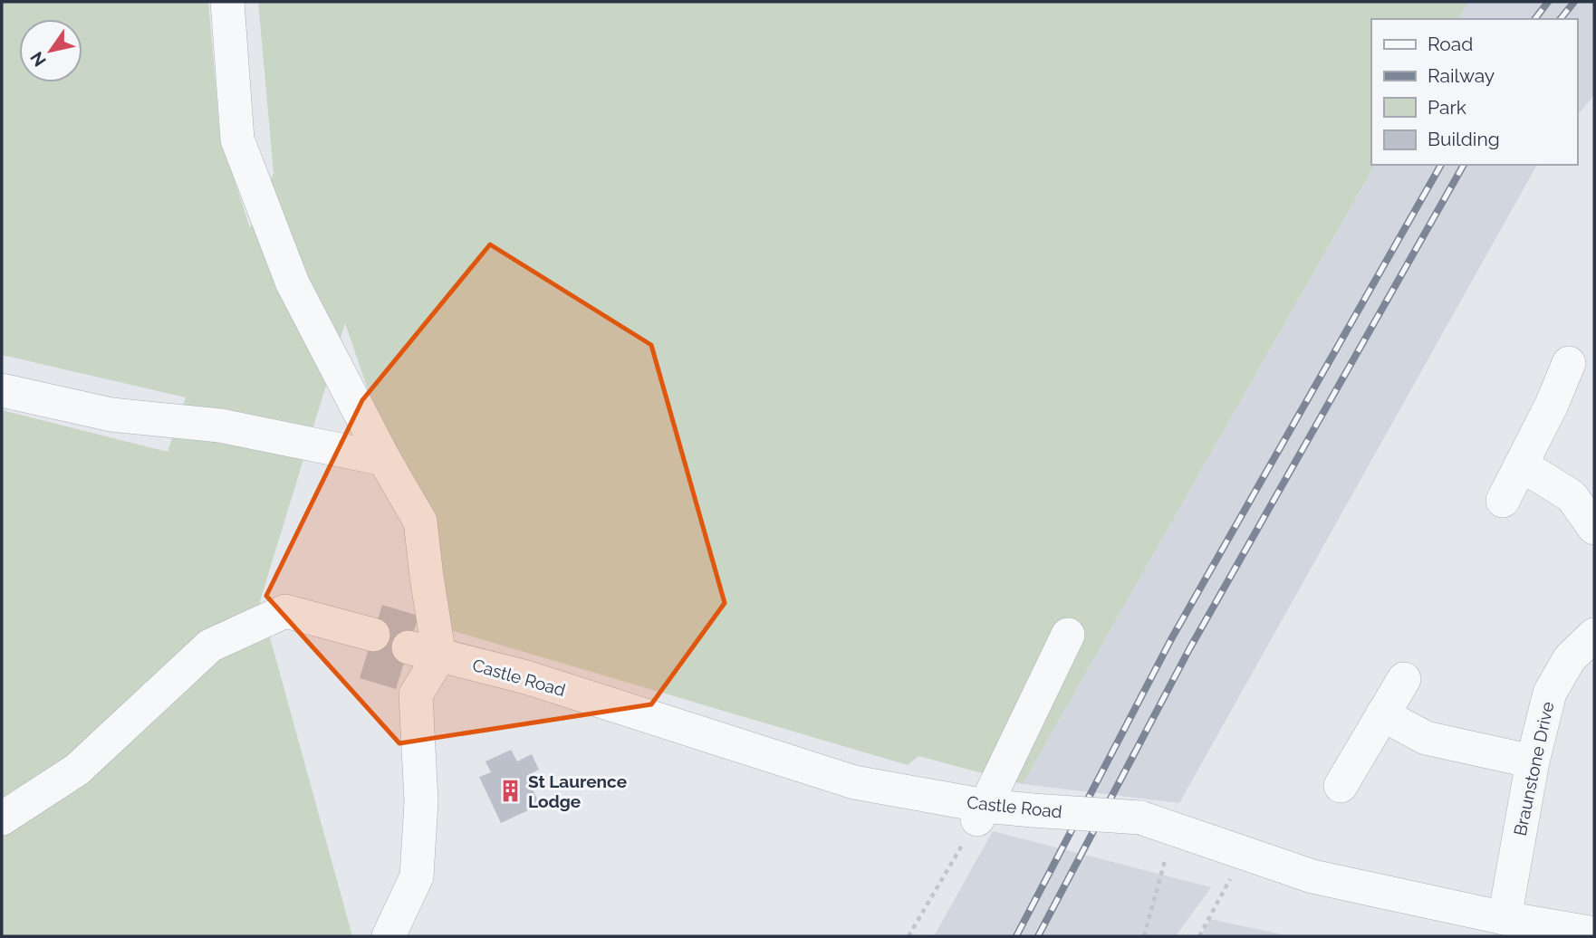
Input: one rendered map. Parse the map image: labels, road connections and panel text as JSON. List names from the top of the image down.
{
  "streets": {
    "street": ["Castle Road", "Braunstone Drive"]
  },
  "crossings": [
    ["Castle Road", "Braunstone Drive"]
  ],
  "places": {
    "building": ["St Laurence Lodge"]
  },
  "legend": [
    "Road",
    "Railway",
    "Park",
    "Building"
  ],
  "north": "bottom left"
}
